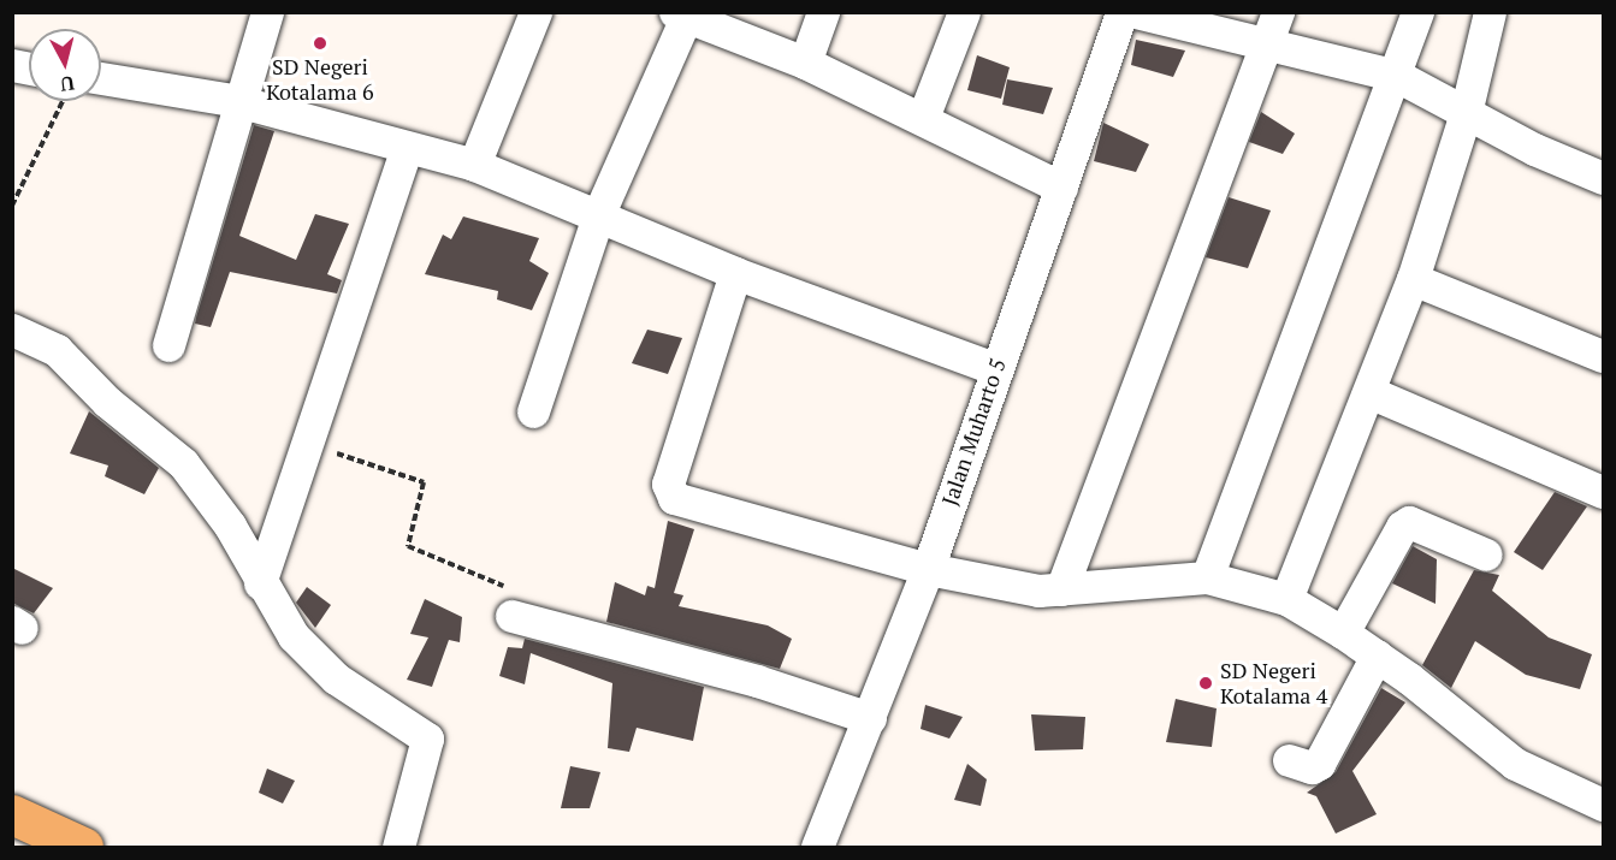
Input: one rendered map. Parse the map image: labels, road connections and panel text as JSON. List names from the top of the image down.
{
  "streets": {
    "street": ["Jalan Muharto 5"]
  },
  "places": ["SD Negeri Kotalama 6", "SD Negeri Kotalama 4"],
  "north": "bottom"
}
